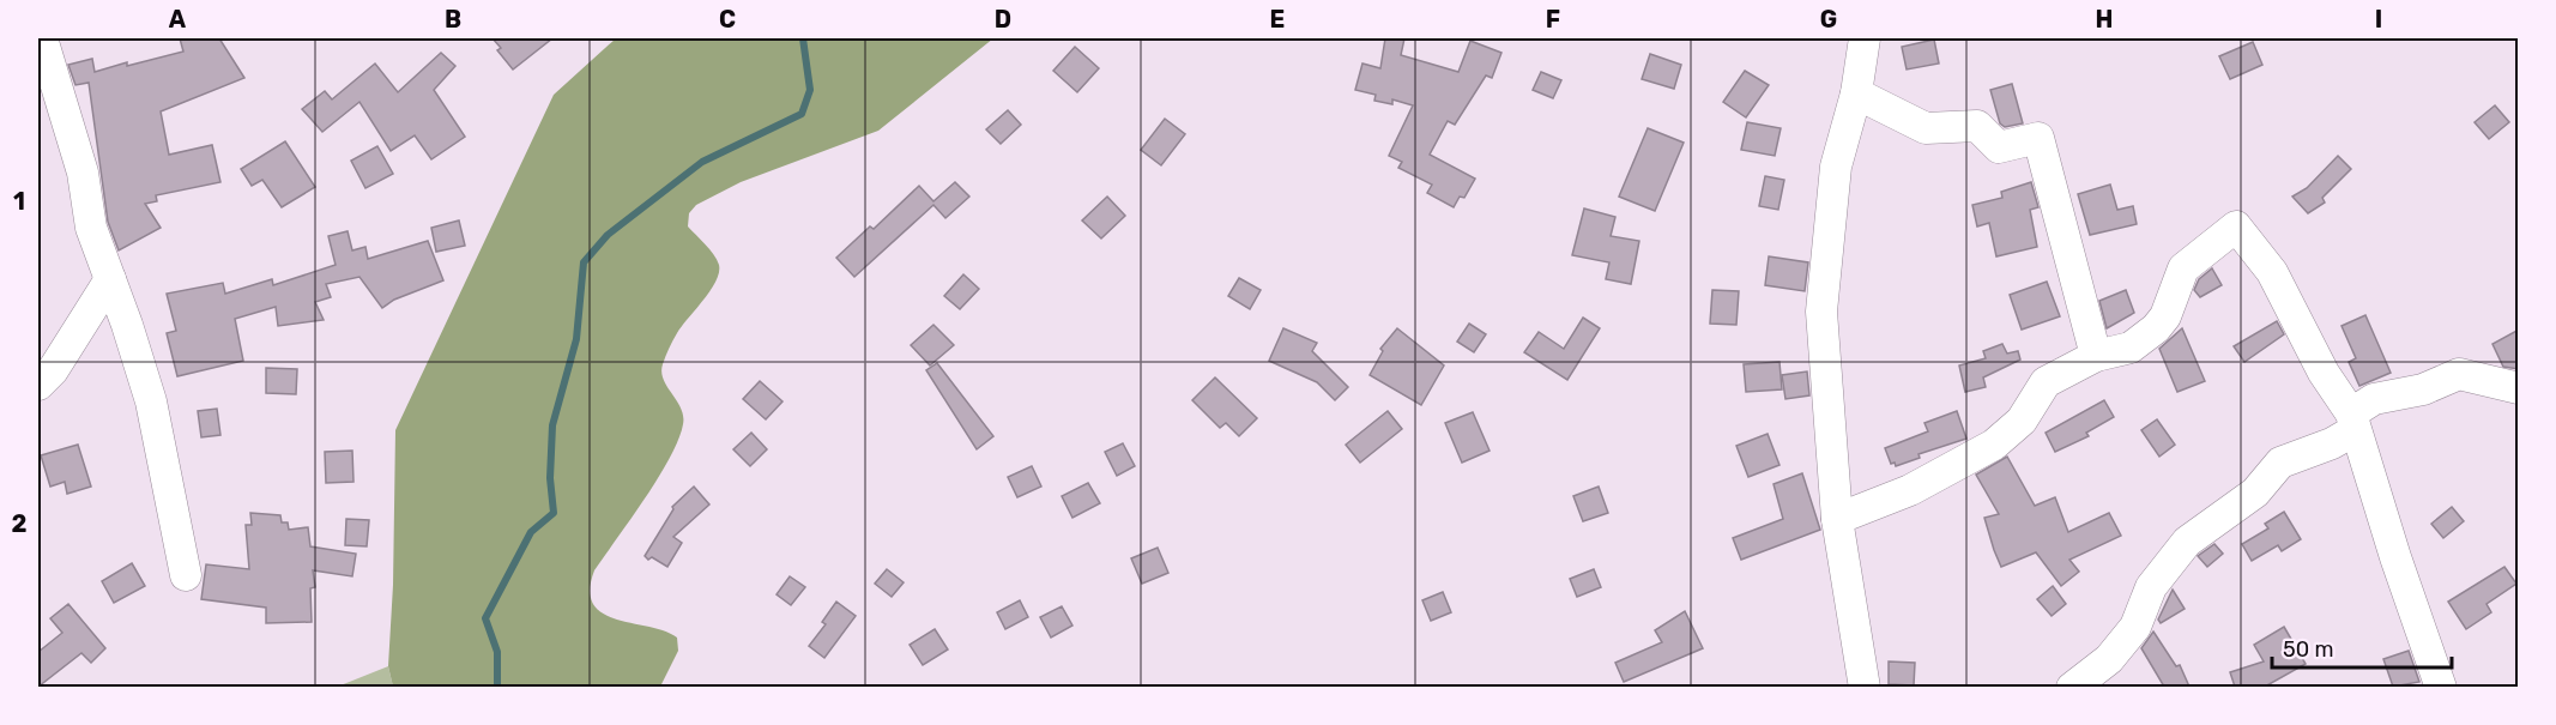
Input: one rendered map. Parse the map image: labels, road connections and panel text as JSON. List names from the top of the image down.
{
  "scale_bar": "50 m",
  "grid": {
    "columns": [
      "A",
      "B",
      "C",
      "D",
      "E",
      "F",
      "G",
      "H",
      "I"
    ],
    "rows": ["1", "2"]
  }
}
